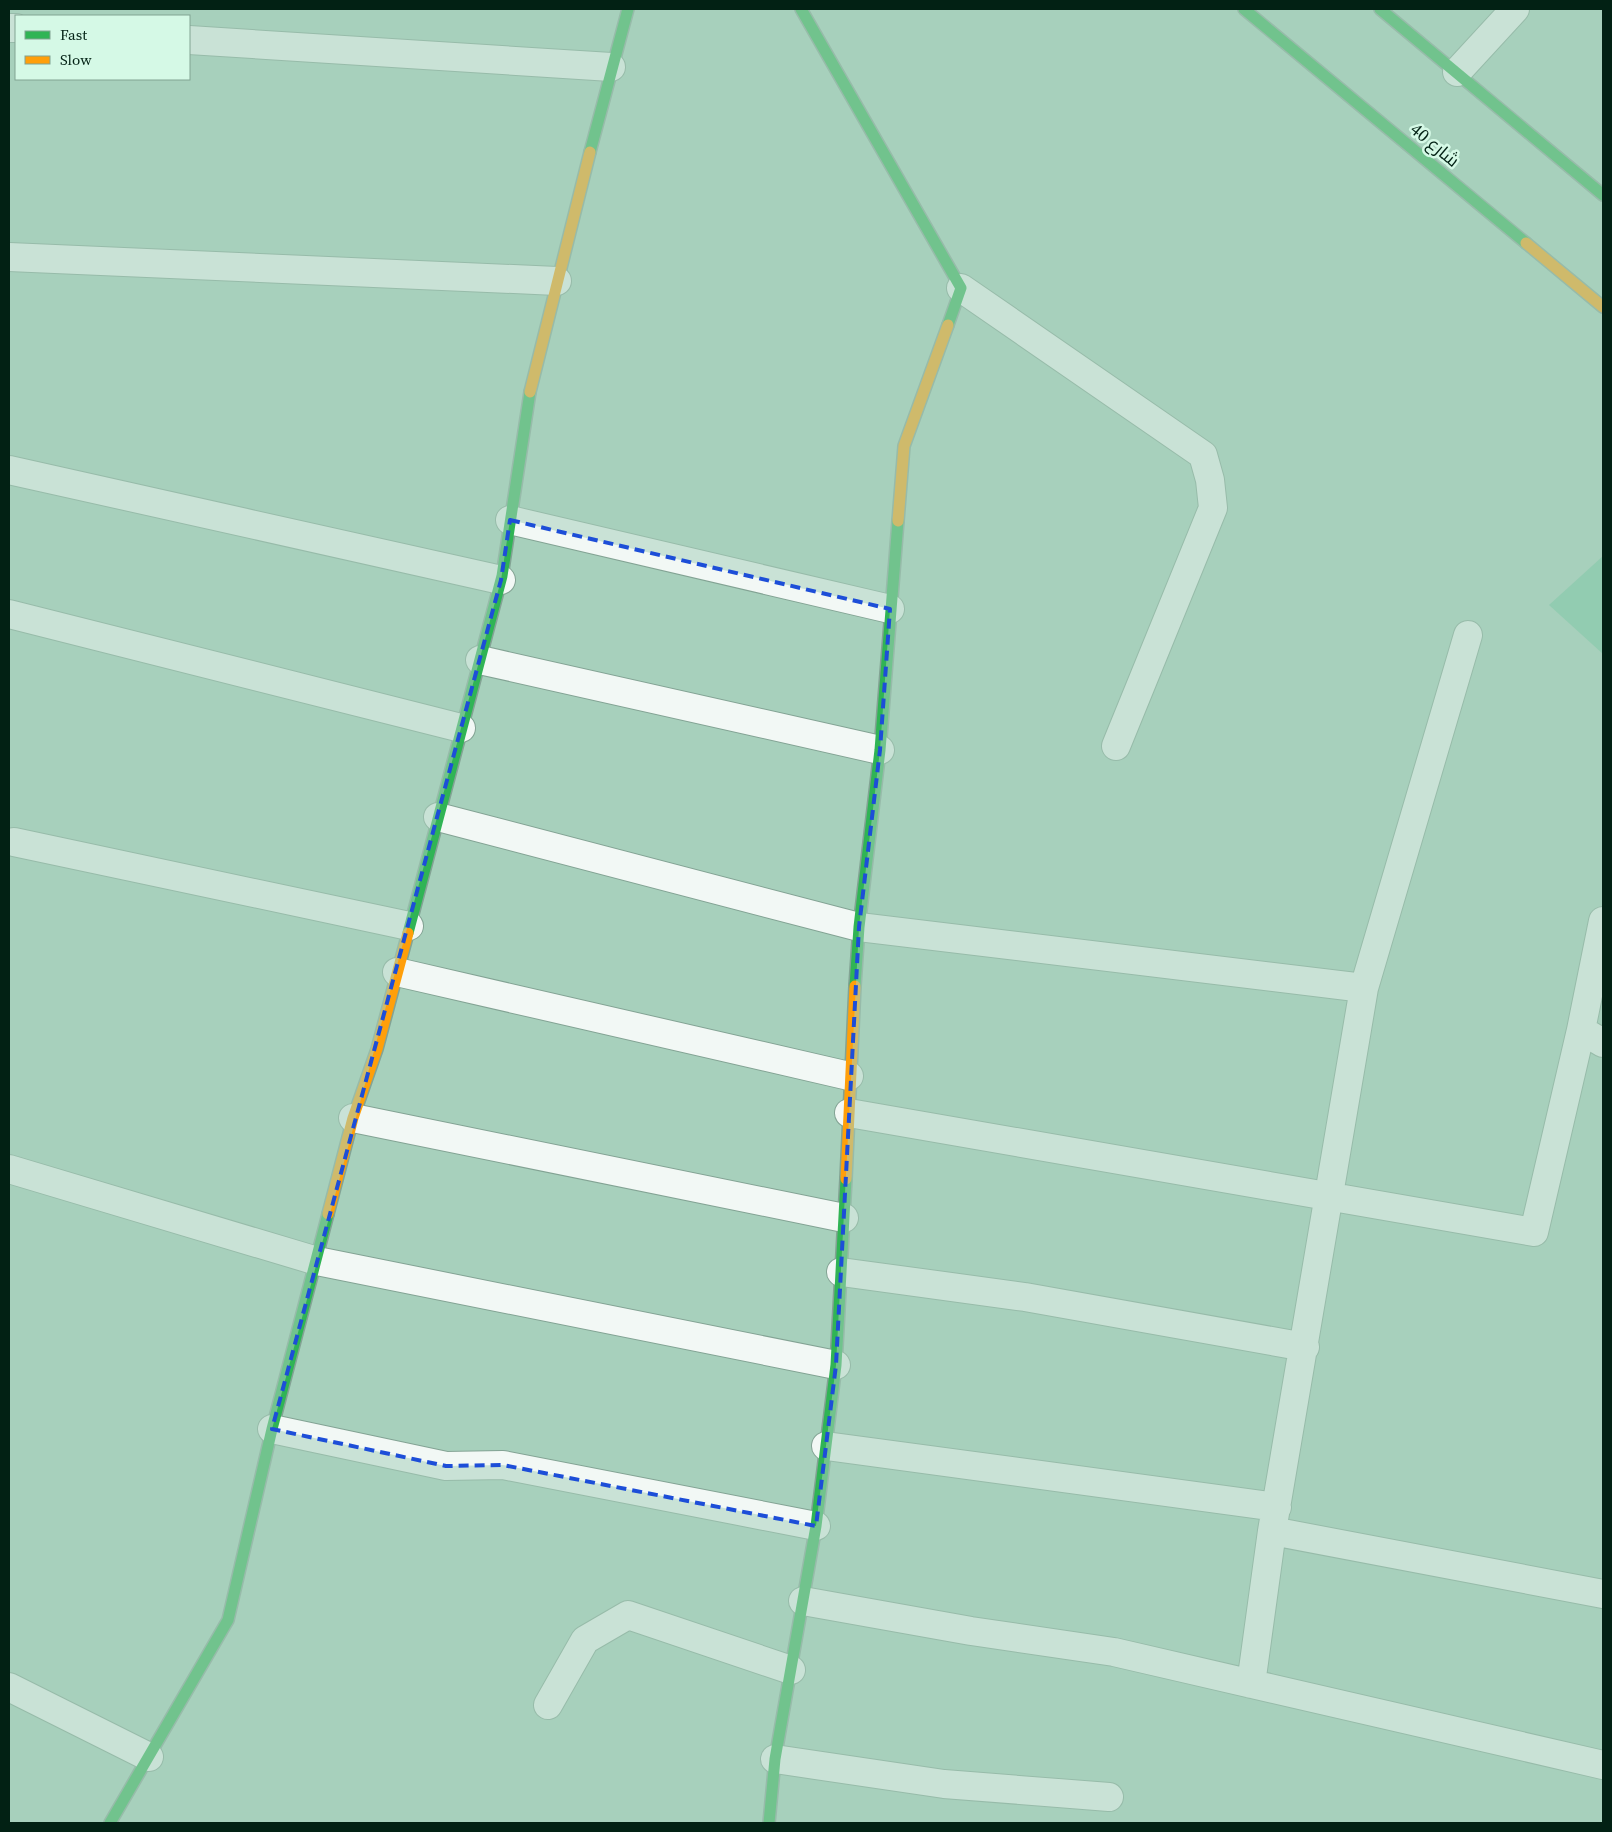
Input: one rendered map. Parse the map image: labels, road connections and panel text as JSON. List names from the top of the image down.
{
  "streets": {
    "street": ["شارع 40"]
  },
  "legend": ["Fast", "Slow"]
}
